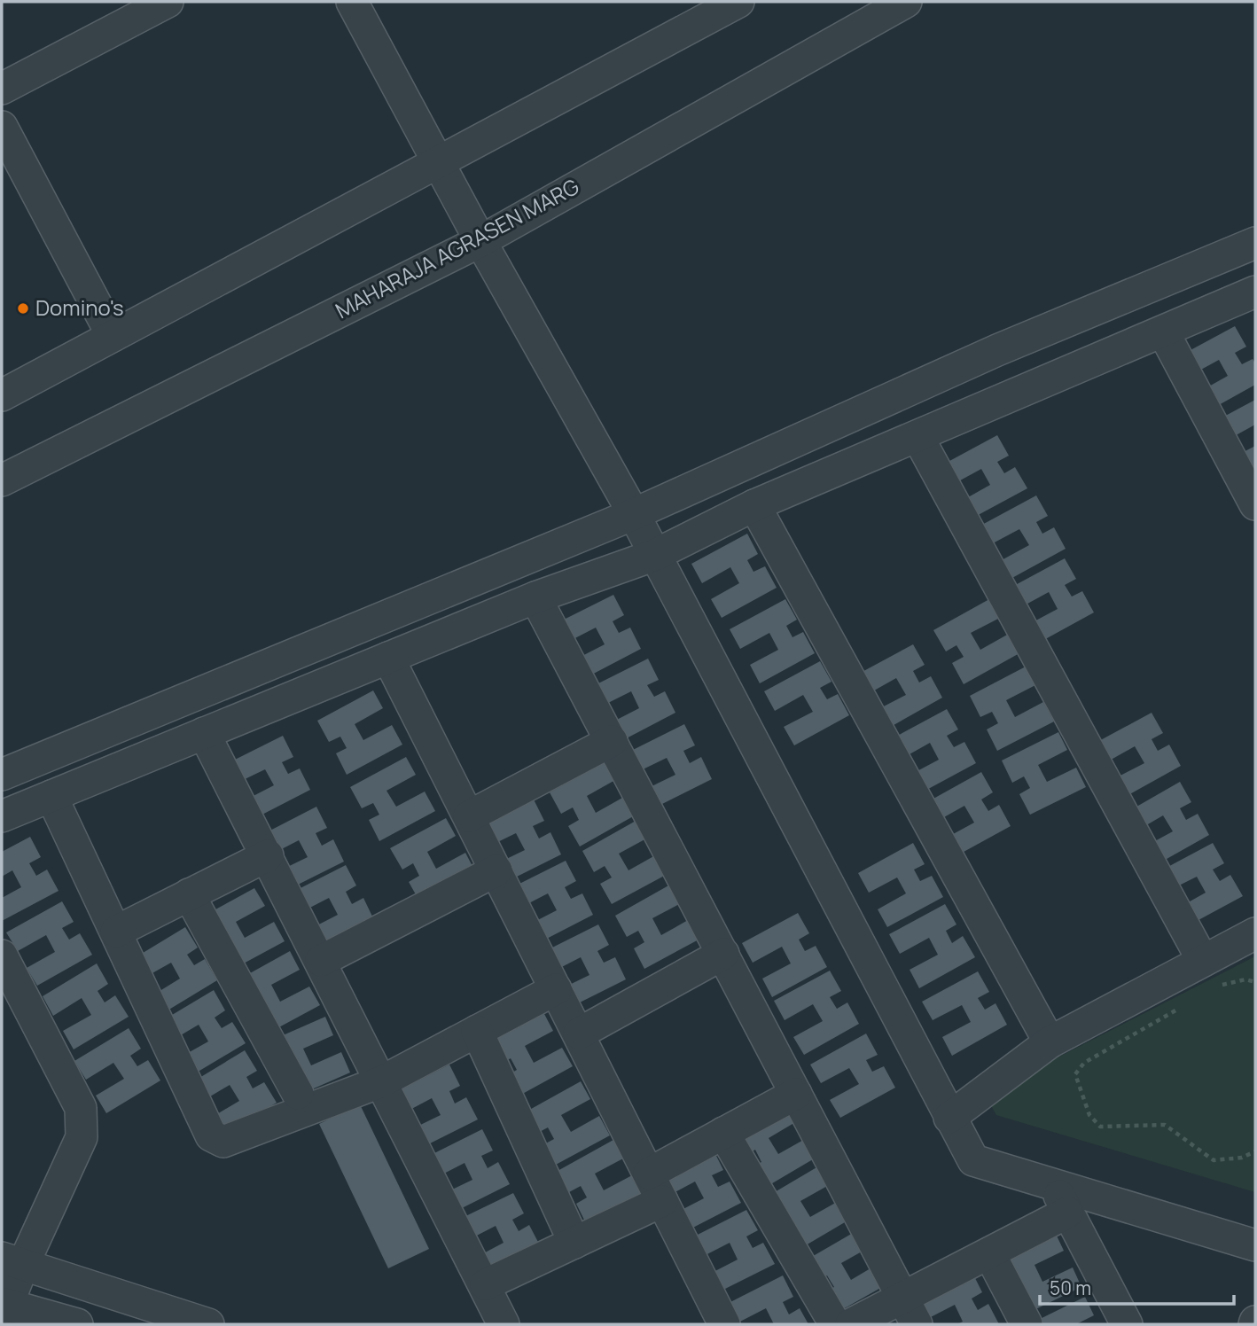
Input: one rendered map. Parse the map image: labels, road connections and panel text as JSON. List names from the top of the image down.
{
  "streets": {
    "street": ["MAHARAJA AGRASEN MARG"]
  },
  "places": ["Domino's"],
  "scale_bar": "50 m"
}
